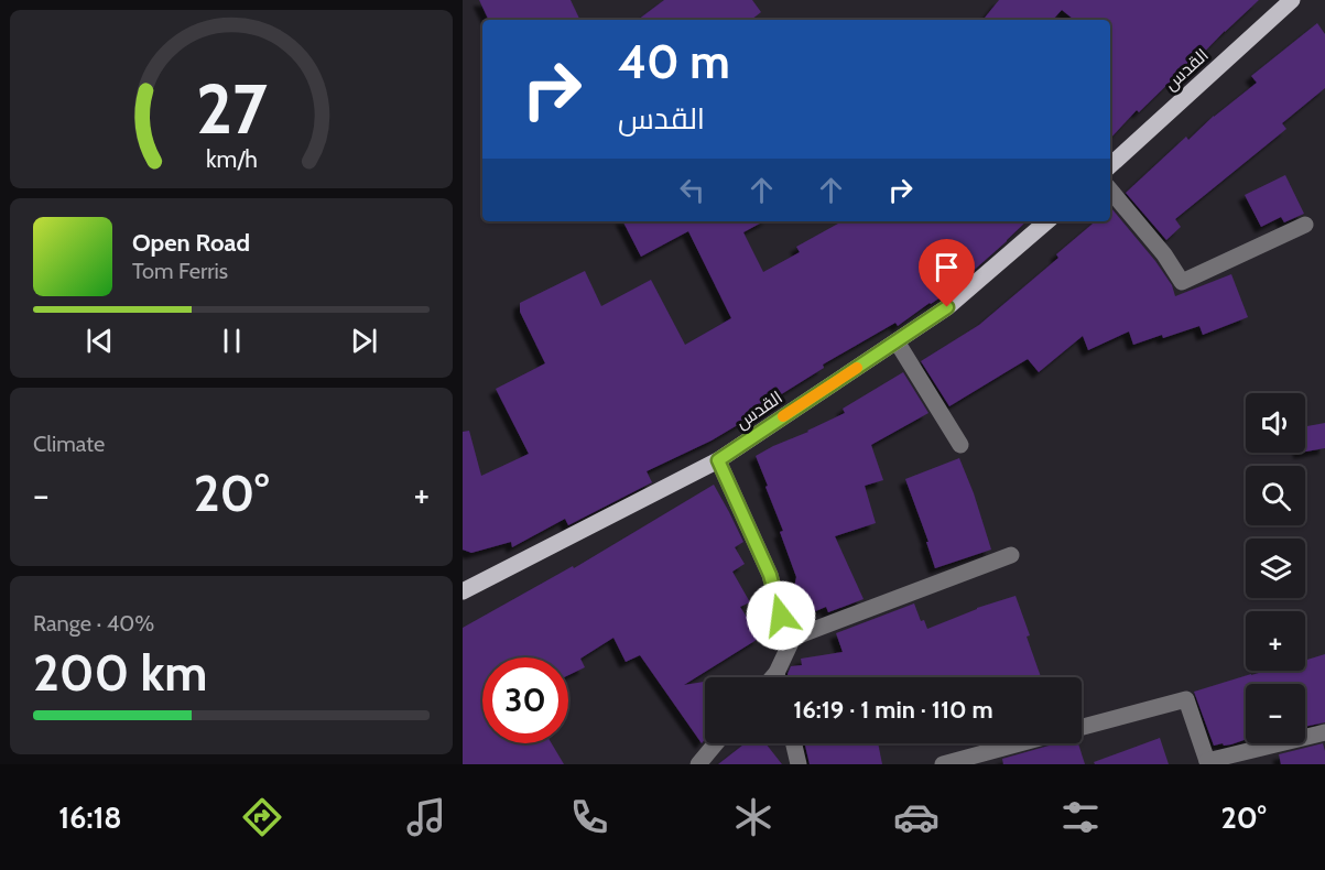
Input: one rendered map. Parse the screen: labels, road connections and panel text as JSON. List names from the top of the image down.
{
  "streets": {
    "main road": ["القدس"]
  },
  "page": {
    "turn": ["40 m", "القدس"],
    "song": ["Open Road", "Tom Ferris"],
    "tile": [
      "Climate",
      ["Range · 40%", "200 km"]
    ],
    "map_buttons": ["+", "−"],
    "heat": ["−", "20°", "+"],
    "limit": "30",
    "trip": "16:19 · 1 min · 110 m",
    "tabs": ["16:18", "20°"],
    "gauge": ["27", "km/h"]
  }
}
